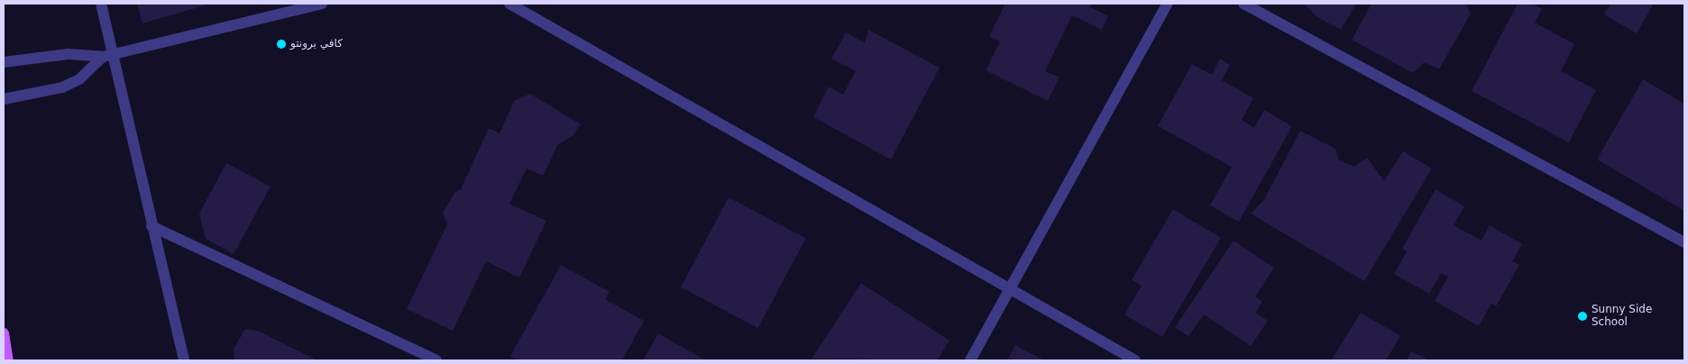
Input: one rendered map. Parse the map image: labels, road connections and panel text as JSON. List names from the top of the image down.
{
  "places": ["كافي برونتو", "Sunny Side School"]
}
